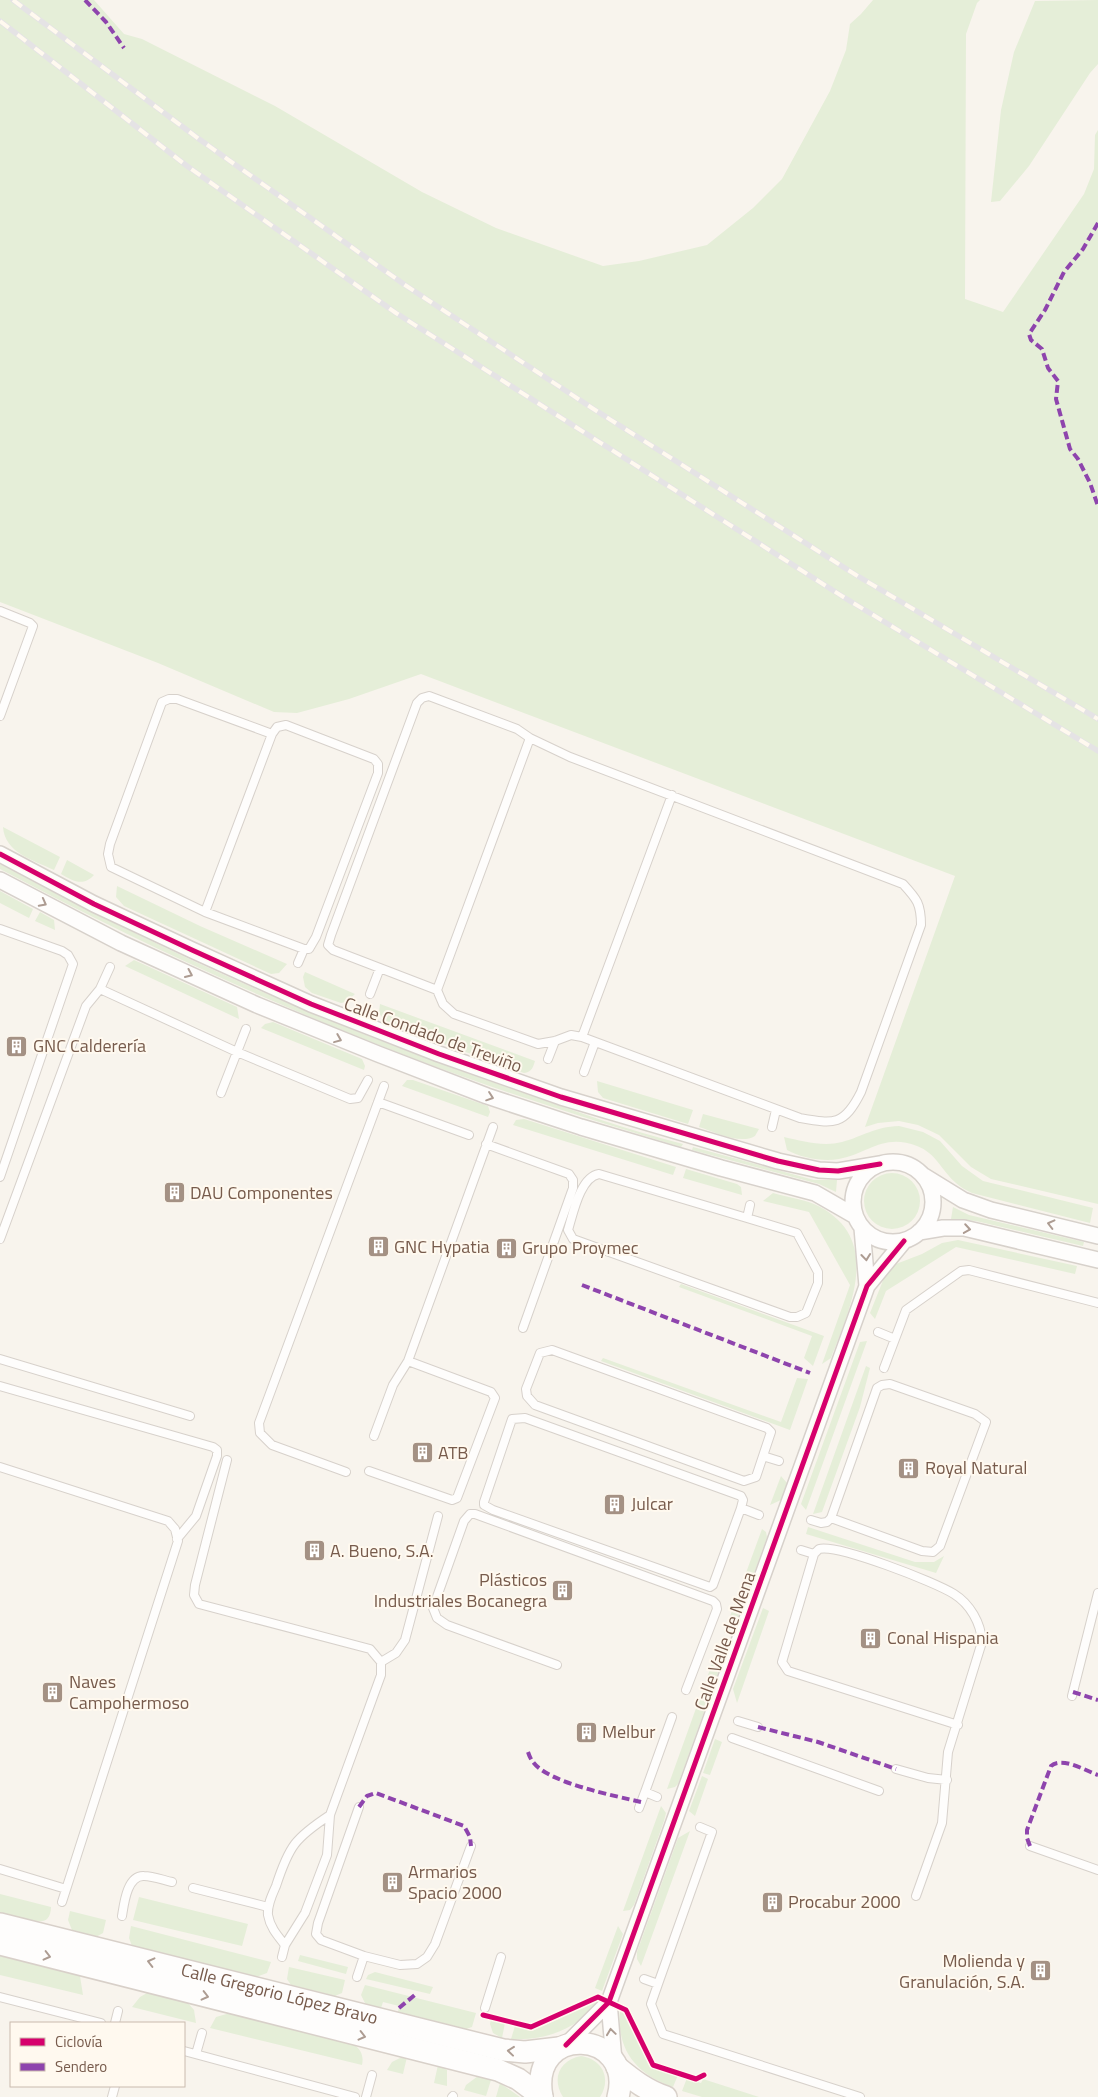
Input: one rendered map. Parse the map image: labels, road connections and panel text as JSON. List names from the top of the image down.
{
  "streets": {
    "main road": ["Calle Gregorio López Bravo"],
    "street": ["Calle Condado de Treviño", "Calle Valle de Mena"]
  },
  "crossings": [
    ["Calle Condado de Treviño", "Calle Valle de Mena"],
    ["Calle Valle de Mena", "Calle Gregorio López Bravo"]
  ],
  "places": {
    "building": [
      "GNC Calderería",
      "DAU Componentes",
      "GNC Hypatia",
      "Grupo Proymec",
      "ATB",
      "Royal Natural",
      "Julcar",
      "A. Bueno, S.A.",
      "Plásticos Industriales Bocanegra",
      "Conal Hispania",
      "Naves Campohermoso",
      "Melbur",
      "Armarios Spacio 2000",
      "Procabur 2000",
      "Molienda y Granulación, S.A."
    ]
  },
  "legend": ["Ciclovía", "Sendero"]
}
